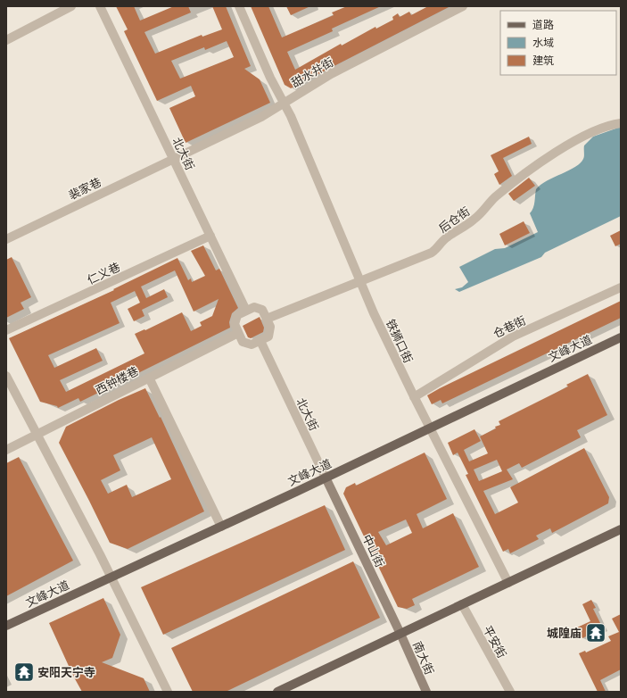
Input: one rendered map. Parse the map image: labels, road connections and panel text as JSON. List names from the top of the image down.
{
  "streets": {
    "main road": ["文峰大道"],
    "street": [
      "甜水井街",
      "北大街",
      "裴家巷",
      "后仓街",
      "仁义巷",
      "仓巷街",
      "铁狮口街",
      "西钟楼巷",
      "中山街",
      "平安街",
      "南大街"
    ]
  },
  "crossings": [
    ["甜水井街", "北大街"],
    ["甜水井街", "裴家巷"],
    ["甜水井街", "铁狮口街"],
    ["北大街", "裴家巷"],
    ["北大街", "后仓街"],
    ["北大街", "仁义巷"],
    ["北大街", "文峰大道"],
    ["北大街", "西钟楼巷"],
    ["北大街", "中山街"],
    ["后仓街", "铁狮口街"],
    ["后仓街", "西钟楼巷"],
    ["仓巷街", "铁狮口街"],
    ["铁狮口街", "文峰大道"],
    ["文峰大道", "中山街"],
    ["中山街", "南大街"]
  ],
  "places": {
    "temple": ["城隍庙", "安阳天宁寺"]
  },
  "legend": ["道路", "水域", "建筑"]
}
